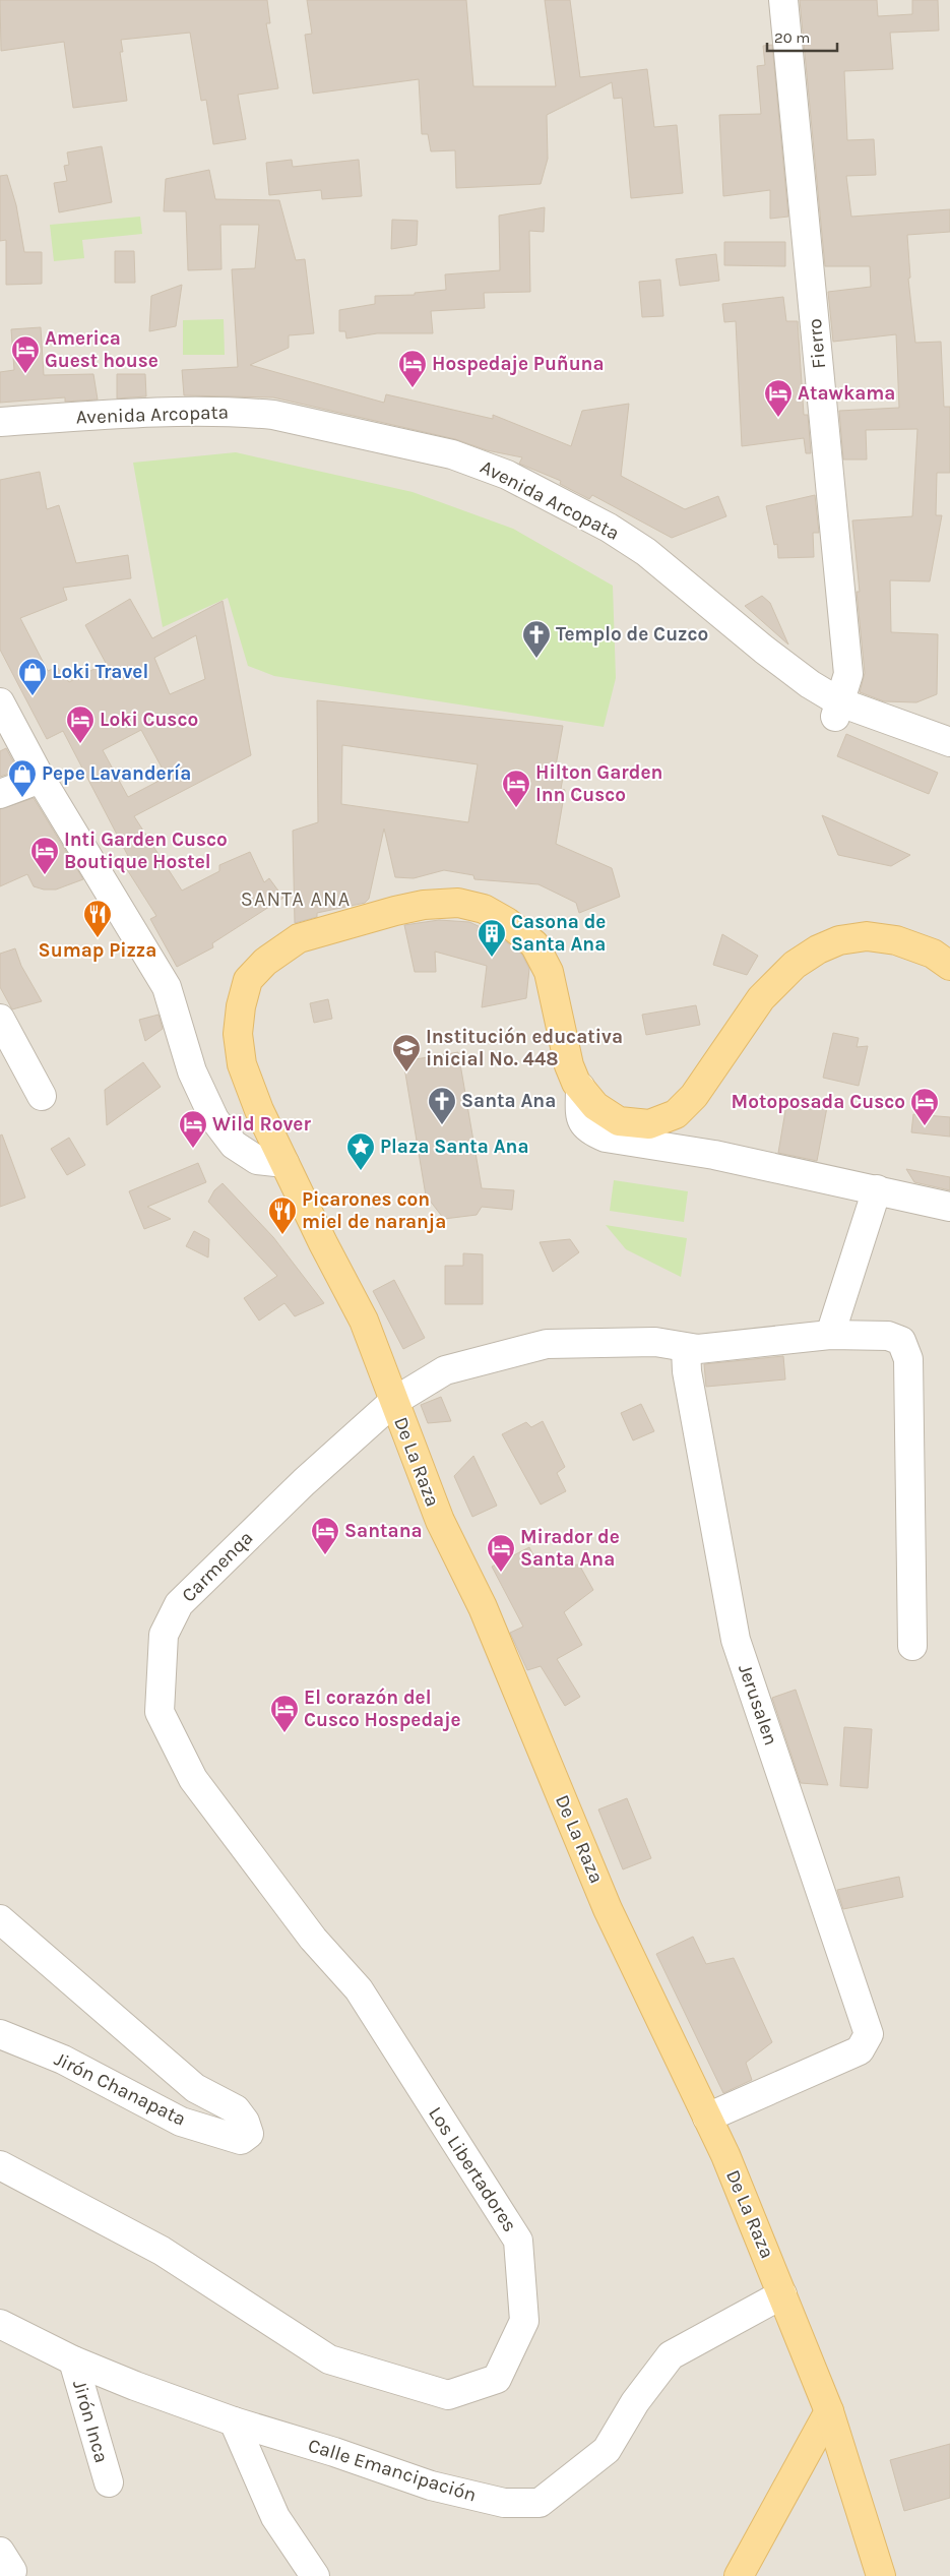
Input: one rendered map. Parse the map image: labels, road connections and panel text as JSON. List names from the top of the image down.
{
  "streets": {
    "main road": ["De La Raza"],
    "street": [
      "Fierro",
      "Avenida Arcopata",
      "Carmenqa",
      "Jerusalen",
      "Jirón Chanapata",
      "Los Libertadores",
      "Jirón Inca",
      "Calle Emancipación"
    ]
  },
  "crossings": [
    ["Fierro", "Avenida Arcopata"],
    ["De La Raza", "Carmenqa"],
    ["De La Raza", "Jerusalen"],
    ["De La Raza", "Calle Emancipación"],
    ["Carmenqa", "Jerusalen"],
    ["Carmenqa", "Los Libertadores"],
    ["Jirón Inca", "Calle Emancipación"]
  ],
  "districts": ["SANTA ANA"],
  "places": {
    "hotel": [
      "America Guest house",
      "Hospedaje Puñuna",
      "Atawkama",
      "Loki Cusco",
      "Hilton Garden Inn Cusco",
      "Inti Garden Cusco Boutique Hostel",
      "Motoposada Cusco",
      "Wild Rover",
      "Santana",
      "Mirador de Santa Ana",
      "El corazón del Cusco Hospedaje"
    ],
    "church": ["Templo de Cuzco", "Santa Ana"],
    "shop": ["Loki Travel", "Pepe Lavandería"],
    "restaurant": ["Sumap Pizza", "Picarones con miel de naranja"],
    "building": ["Casona de Santa Ana"],
    "school or university": ["Institución educativa inicial No. 448"],
    "place": ["Plaza Santa Ana"]
  },
  "scale_bar": "20 m"
}
